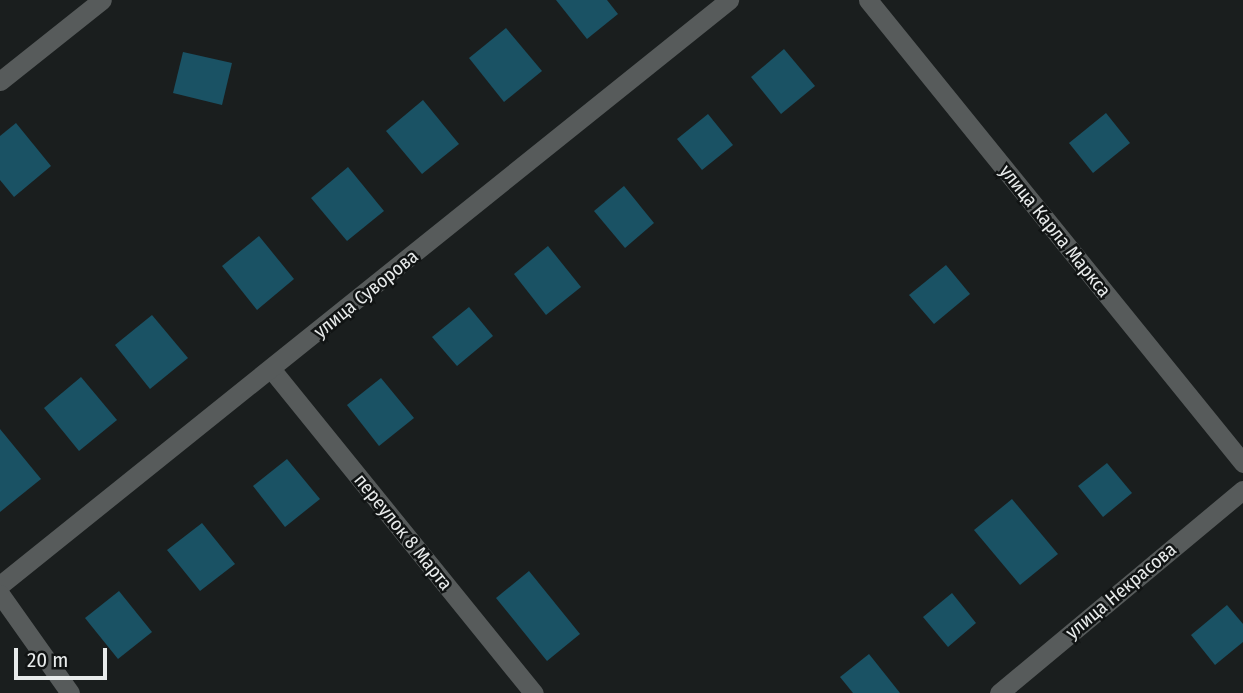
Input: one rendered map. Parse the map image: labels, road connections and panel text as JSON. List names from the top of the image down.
{
  "streets": {
    "street": [
      "улица Карла Маркса",
      "улица Суворова",
      "переулок 8 Марта",
      "улица Некрасова"
    ]
  },
  "crossings": [
    ["улица Суворова", "переулок 8 Марта"]
  ],
  "scale_bar": "20 m"
}
